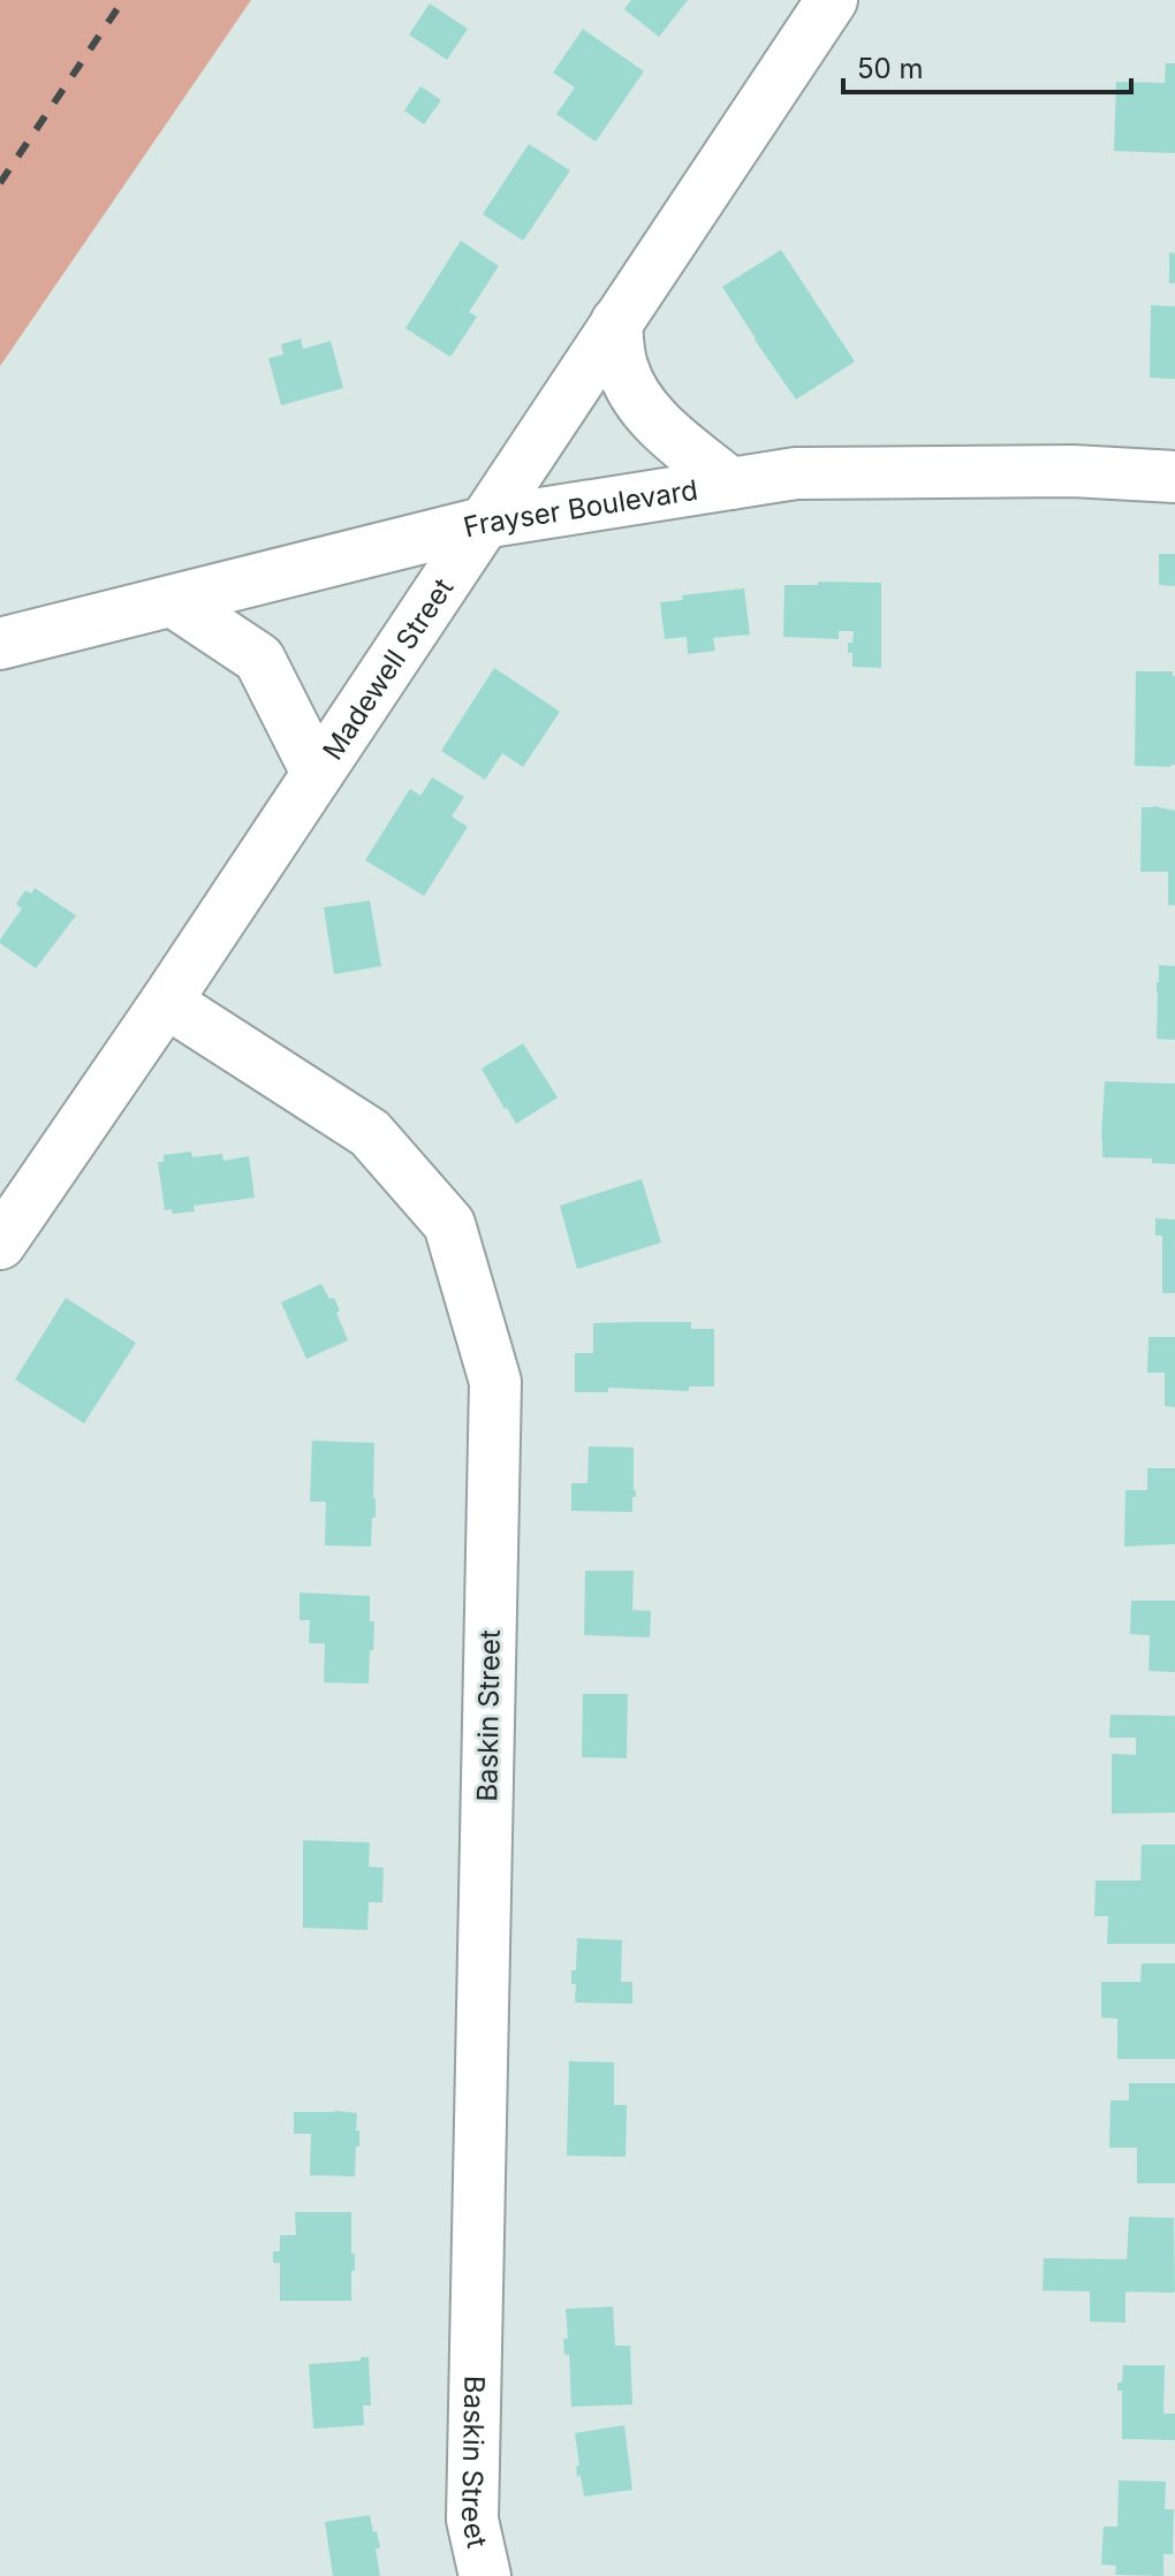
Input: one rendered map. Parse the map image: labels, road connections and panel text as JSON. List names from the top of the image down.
{
  "streets": {
    "street": ["Frayser Boulevard", "Madewell Street", "Baskin Street"]
  },
  "crossings": [
    ["Frayser Boulevard", "Madewell Street"],
    ["Madewell Street", "Baskin Street"]
  ],
  "scale_bar": "50 m"
}
